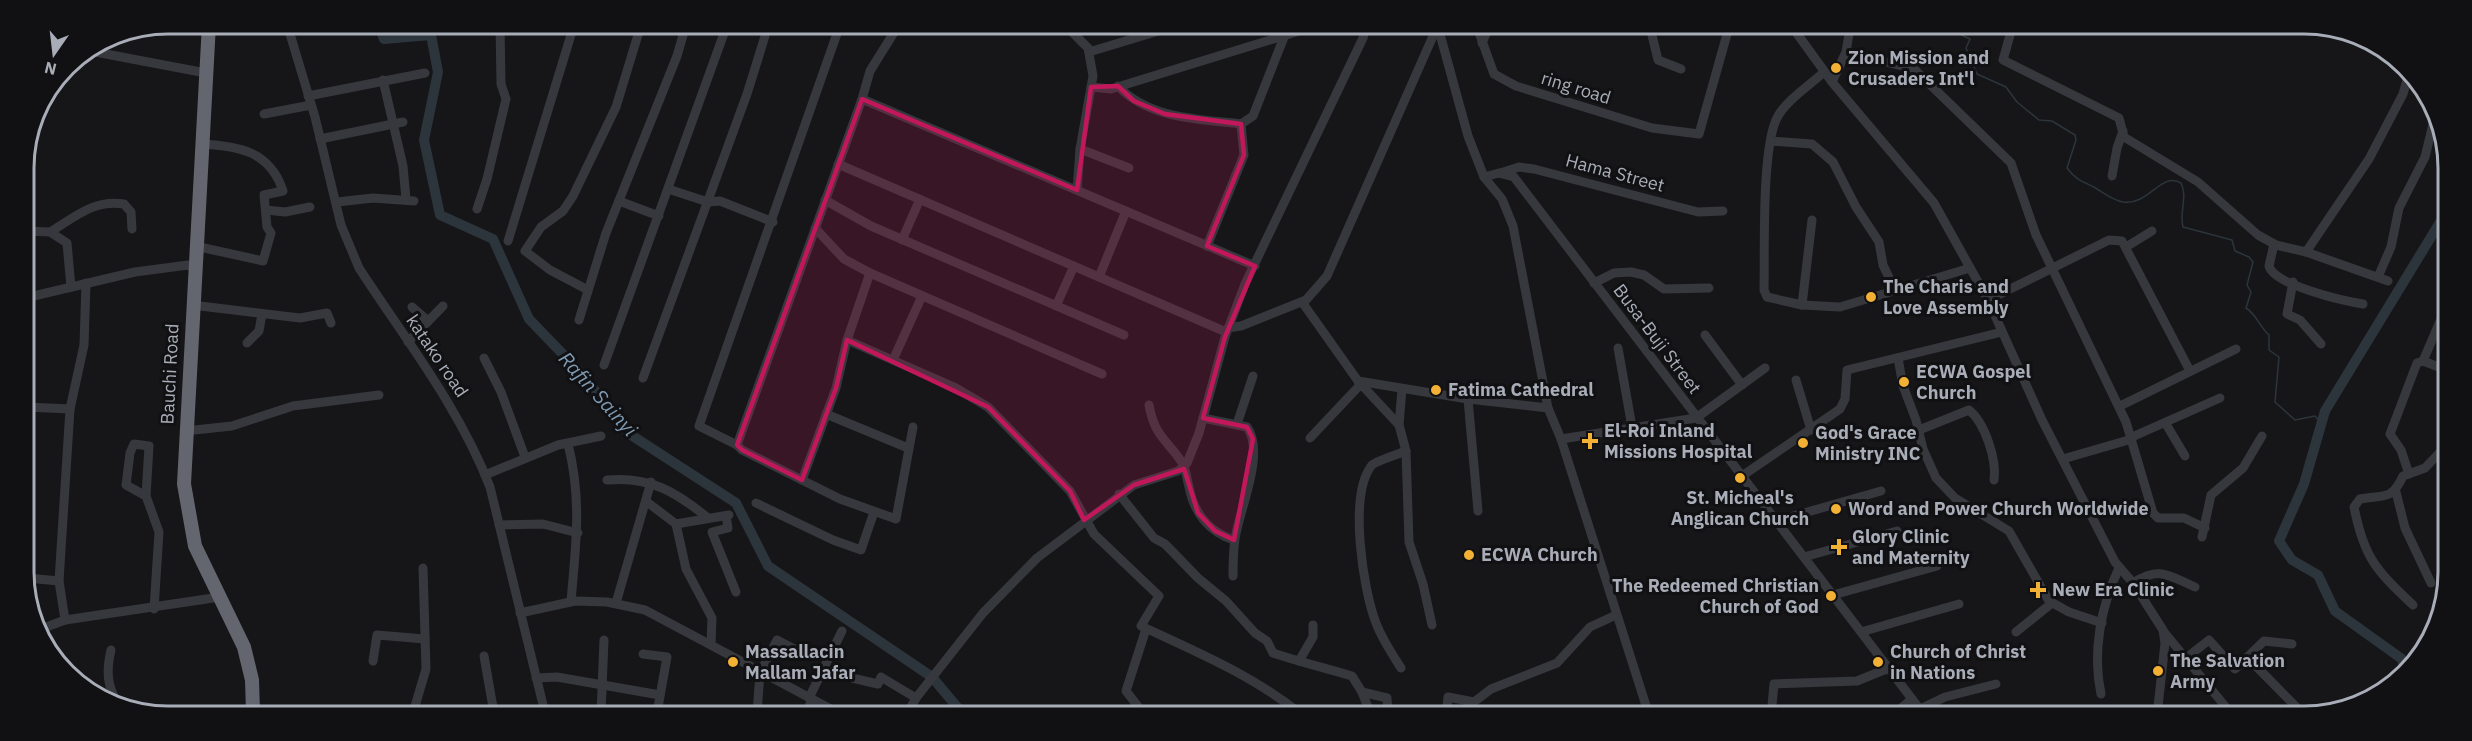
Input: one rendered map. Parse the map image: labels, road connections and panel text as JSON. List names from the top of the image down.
{
  "streets": {
    "highway": ["Bauchi Road"],
    "street": [
      "ring road",
      "Hama Street",
      "Busa-Buji Street",
      "katako road"
    ]
  },
  "crossings": [
    ["Hama Street", "Busa-Buji Street"]
  ],
  "water": ["Rafin Sainyi"],
  "places": {
    "other": [
      "Zion Mission and Crusaders Int'l",
      "The Charis and Love Assembly",
      "ECWA Gospel Church",
      "Fatima Cathedral",
      "God's Grace Ministry INC",
      "St. Micheal's Anglican Church",
      "Word and Power Church Worldwide",
      "ECWA Church",
      "The Redeemed Christian Church of God",
      "Massallacin Mallam Jafar",
      "Church of Christ in Nations",
      "The Salvation Army"
    ],
    "health": ["El-Roi Inland Missions Hospital", "Glory Clinic and Maternity", "New Era Clinic"]
  },
  "north": "bottom"
}
